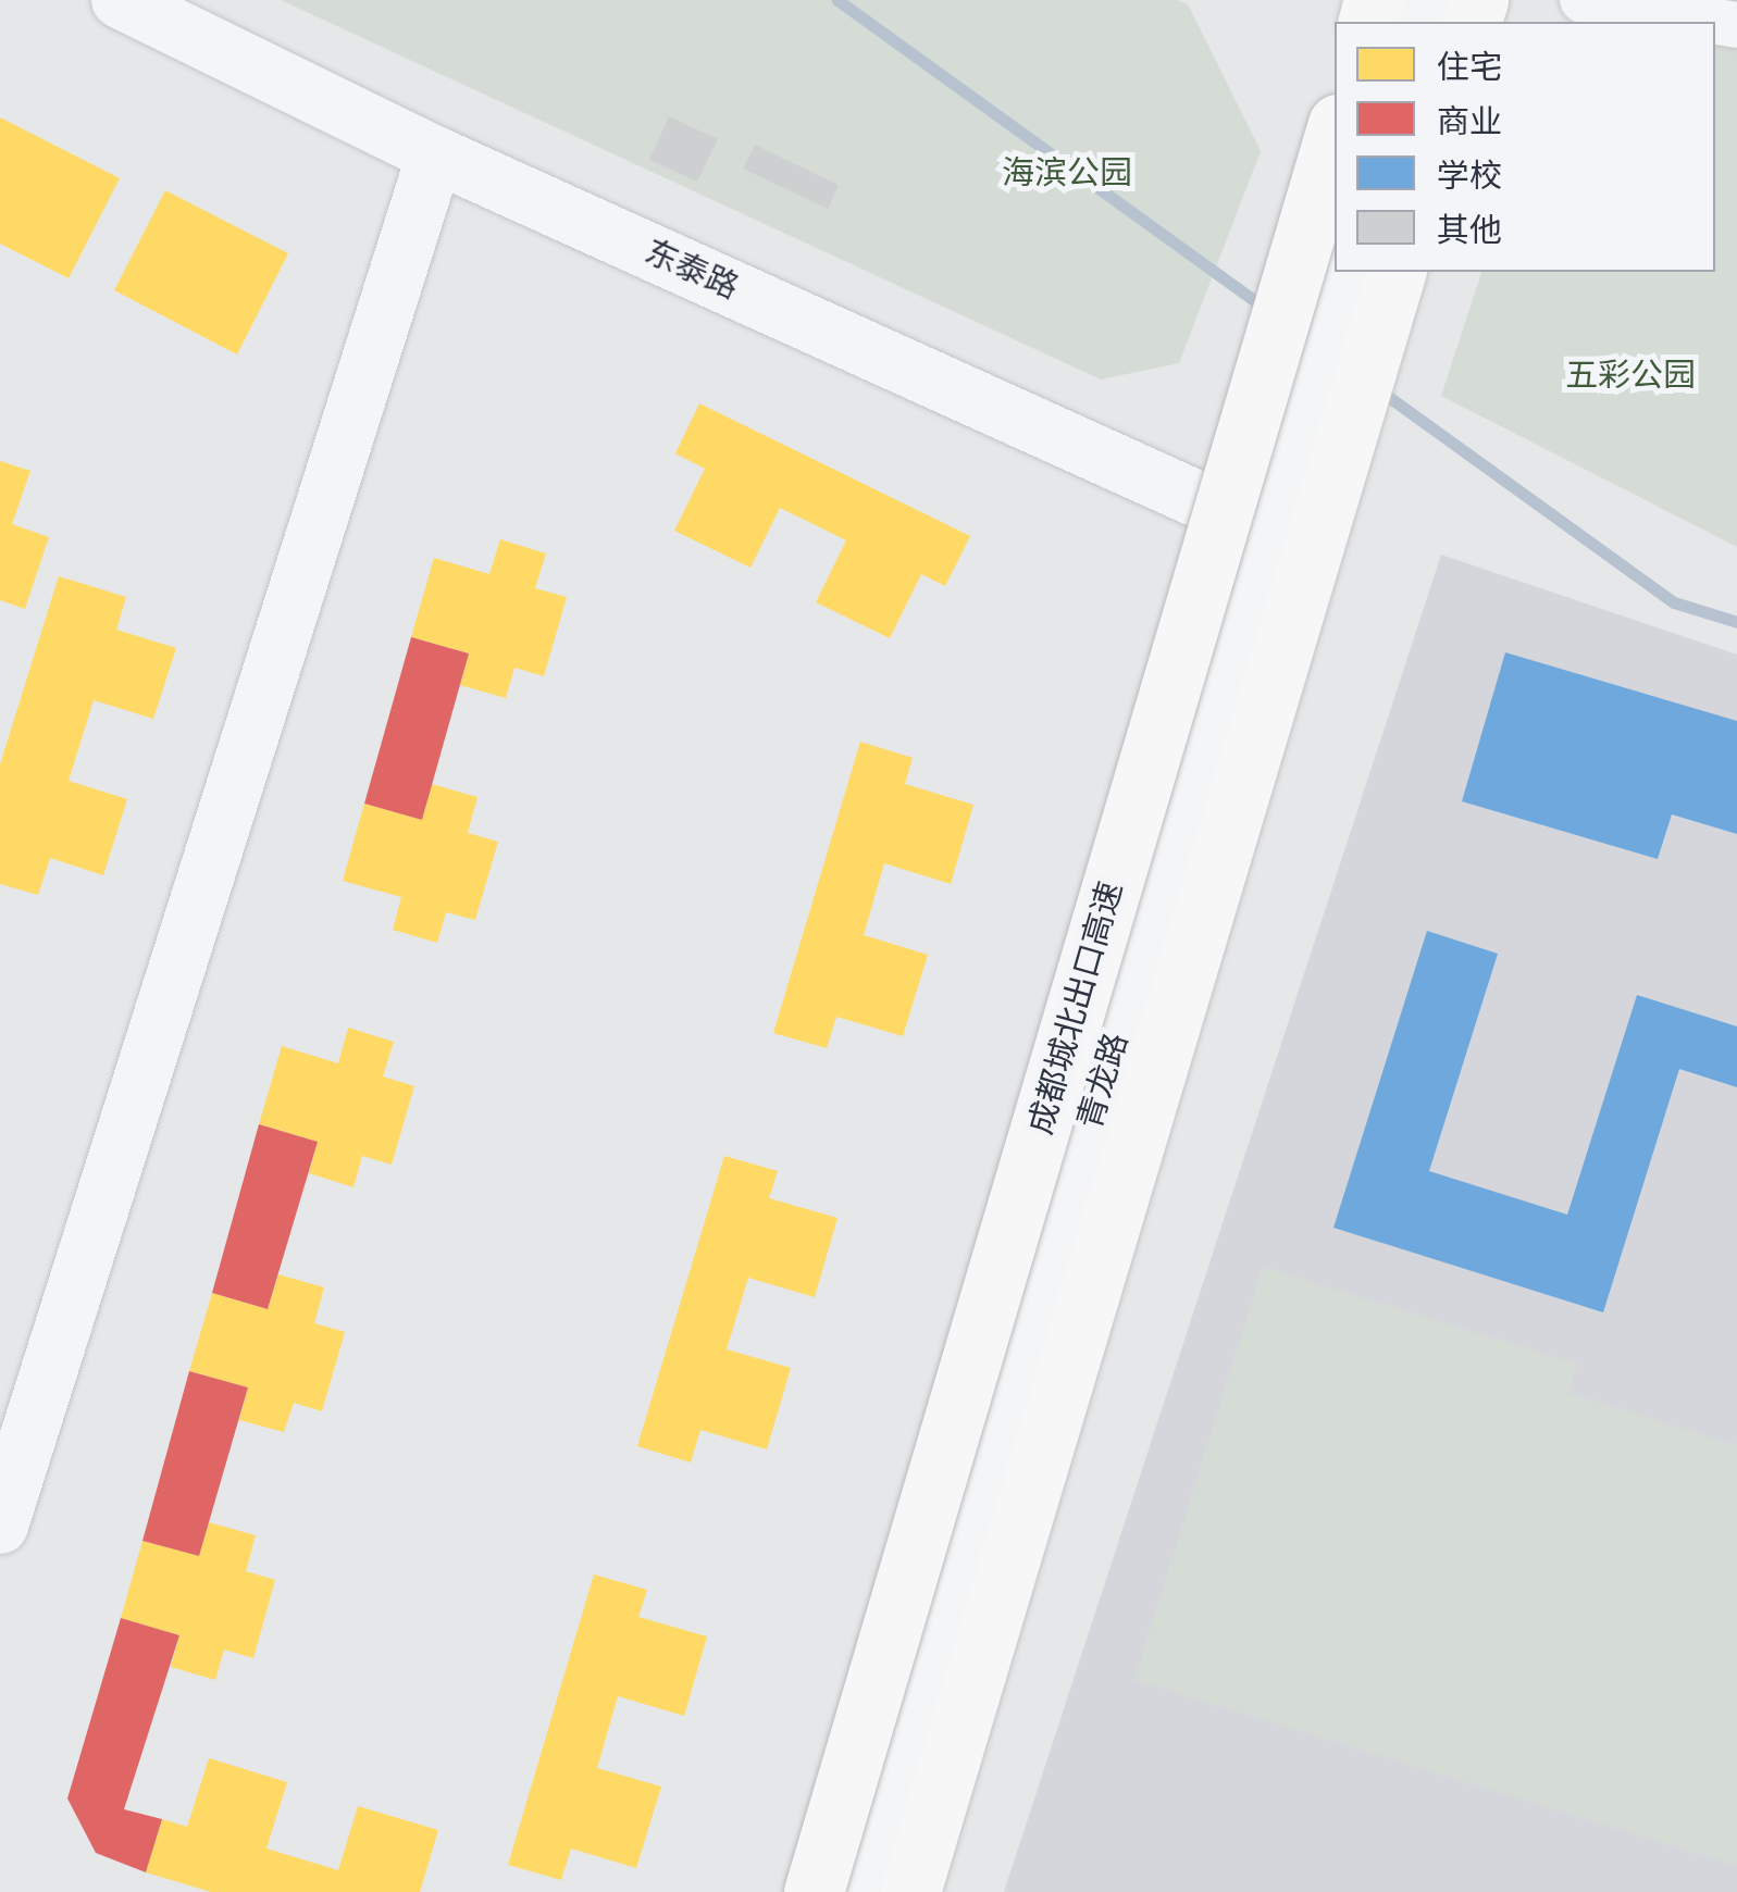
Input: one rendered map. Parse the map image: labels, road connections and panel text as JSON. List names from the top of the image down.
{
  "streets": {
    "highway": ["成都城北出口高速"],
    "street": ["东泰路", "青龙路"]
  },
  "crossings": [
    ["东泰路", "青龙路"]
  ],
  "parks": ["海滨公园", "五彩公园"],
  "legend": [
    "住宅",
    "商业",
    "学校",
    "其他"
  ]
}
